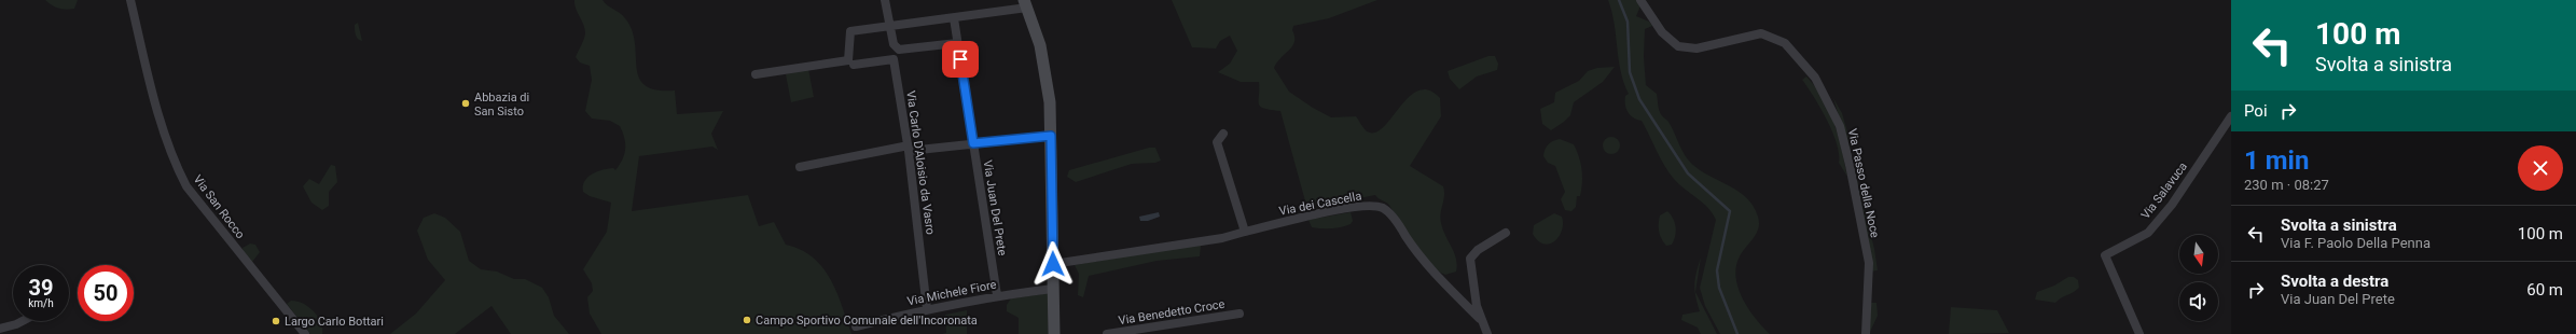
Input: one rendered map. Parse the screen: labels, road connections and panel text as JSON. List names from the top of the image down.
{
  "streets": {
    "street": [
      "Via Carlo D'Aloisio da Vasro",
      "Via Passo della Noce",
      "Via Salavuca",
      "Via dei Cascella",
      "Via San Rocco",
      "Via Juan Del Prete",
      "Via Michele Fiore",
      "Via Benedetto Croce"
    ]
  },
  "crossings": [
    ["Via Carlo D'Aloisio da Vasro", "Via Michele Fiore"],
    ["Via Juan Del Prete", "Via Michele Fiore"]
  ],
  "places": ["Abbazia di San Sisto", "Campo Sportivo Comunale dell'Incoronata", "Largo Carlo Bottari"],
  "north": "bottom",
  "page": {
    "turn": ["100 m", "Svolta a sinistra"],
    "then": "Poi",
    "heading": ["1 min", "230 m · 08:27"],
    "list": [
      {
        "name": "Svolta a sinistra",
        "note": "Via F. Paolo Della Penna",
        "value": "100 m"
      },
      {
        "name": "Svolta a destra",
        "note": "Via Juan Del Prete",
        "value": "60 m"
      }
    ],
    "speed": "39 km/h",
    "limit": "50"
  }
}
